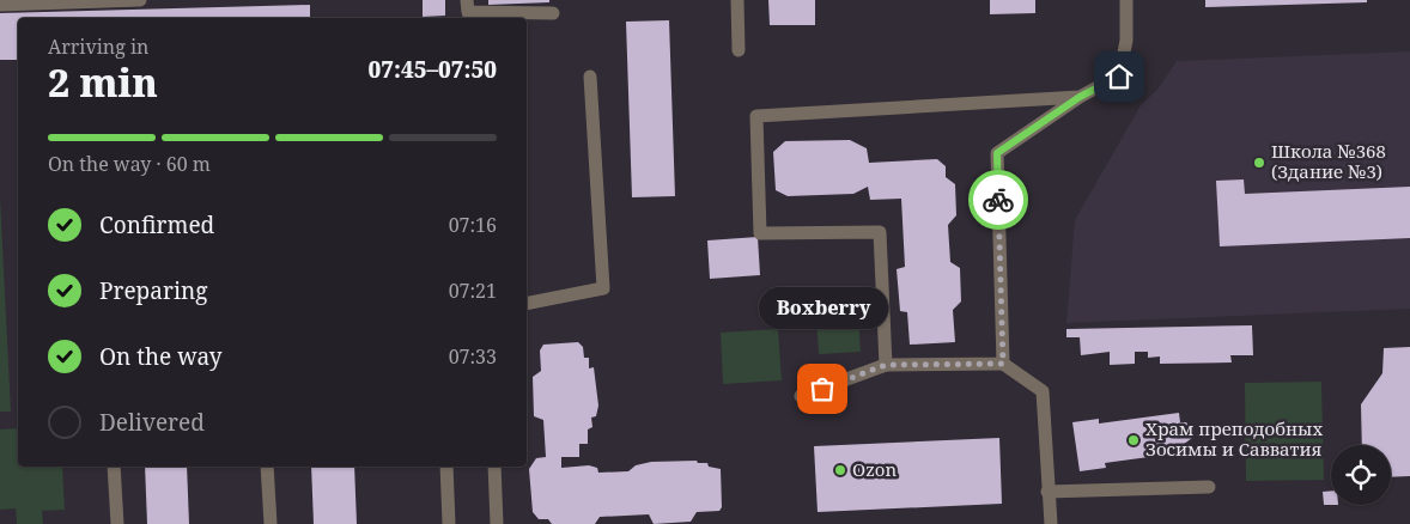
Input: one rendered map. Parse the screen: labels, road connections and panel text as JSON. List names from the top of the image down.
{
  "places": [
    "Школа №368 (Здание №3)",
    "Boxberry",
    "Храм преподобных Зосимы и Савватия",
    "Ozon"
  ],
  "page": {
    "heading": ["2 min", "Arriving in", "07:45–07:50"],
    "bar": "On the way · 60 m",
    "list": [
      ["Confirmed", "07:16"],
      ["Preparing", "07:21"],
      ["On the way", "07:33"],
      "Delivered"
    ],
    "bubble": "Boxberry"
  }
}
